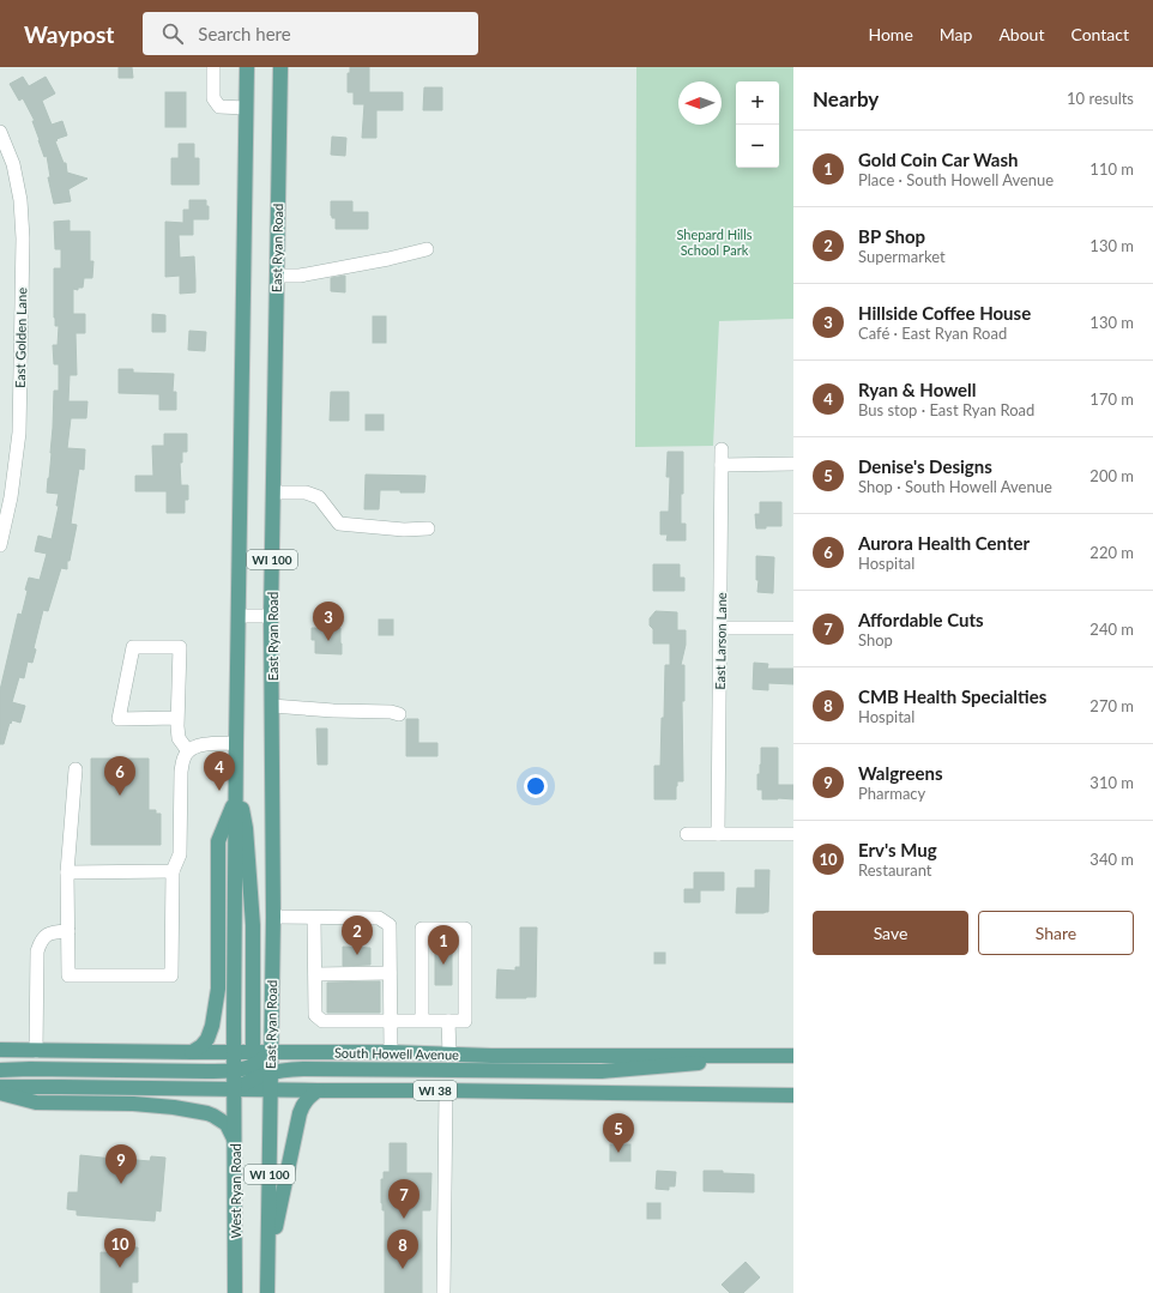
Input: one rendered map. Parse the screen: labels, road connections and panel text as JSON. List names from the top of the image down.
{
  "streets": {
    "main road": [
      "East Ryan Road",
      "WI 100",
      "South Howell Avenue",
      "WI 38",
      "West Ryan Road"
    ],
    "street": ["East Golden Lane", "East Larson Lane"]
  },
  "crossings": [
    ["East Ryan Road", "WI 100"],
    ["East Ryan Road", "South Howell Avenue"],
    ["East Ryan Road", "WI 38"],
    ["WI 100", "South Howell Avenue"],
    ["WI 100", "WI 38"],
    ["WI 100", "West Ryan Road"],
    ["WI 38", "West Ryan Road"]
  ],
  "parks": ["Shepard Hills School Park"],
  "north": "left",
  "page": {
    "header": "Waypost",
    "search": "Search here",
    "nav": [
      "Home",
      "Map",
      "About",
      "Contact"
    ],
    "heading": ["Nearby", "10 results"],
    "map_buttons": ["+", "−"],
    "list": [
      {
        "mark": "1",
        "name": "Gold Coin Car Wash",
        "note": "Place · South Howell Avenue",
        "value": "110 m"
      },
      {
        "mark": "2",
        "name": "BP Shop",
        "note": "Supermarket",
        "value": "130 m"
      },
      {
        "mark": "3",
        "name": "Hillside Coffee House",
        "note": "Café · East Ryan Road",
        "value": "130 m"
      },
      {
        "mark": "4",
        "name": "Ryan & Howell",
        "note": "Bus stop · East Ryan Road",
        "value": "170 m"
      },
      {
        "mark": "5",
        "name": "Denise's Designs",
        "note": "Shop · South Howell Avenue",
        "value": "200 m"
      },
      {
        "mark": "6",
        "name": "Aurora Health Center",
        "note": "Hospital",
        "value": "220 m"
      },
      {
        "mark": "7",
        "name": "Affordable Cuts",
        "note": "Shop",
        "value": "240 m"
      },
      {
        "mark": "8",
        "name": "CMB Health Specialties",
        "note": "Hospital",
        "value": "270 m"
      },
      {
        "mark": "9",
        "name": "Walgreens",
        "note": "Pharmacy",
        "value": "310 m"
      },
      {
        "mark": "10",
        "name": "Erv's Mug",
        "note": "Restaurant",
        "value": "340 m"
      }
    ],
    "pins": [
      "3",
      "4",
      "6",
      "2",
      "1",
      "5",
      "9",
      "7",
      "10",
      "8"
    ],
    "buttons": ["Save", "Share"]
  }
}
